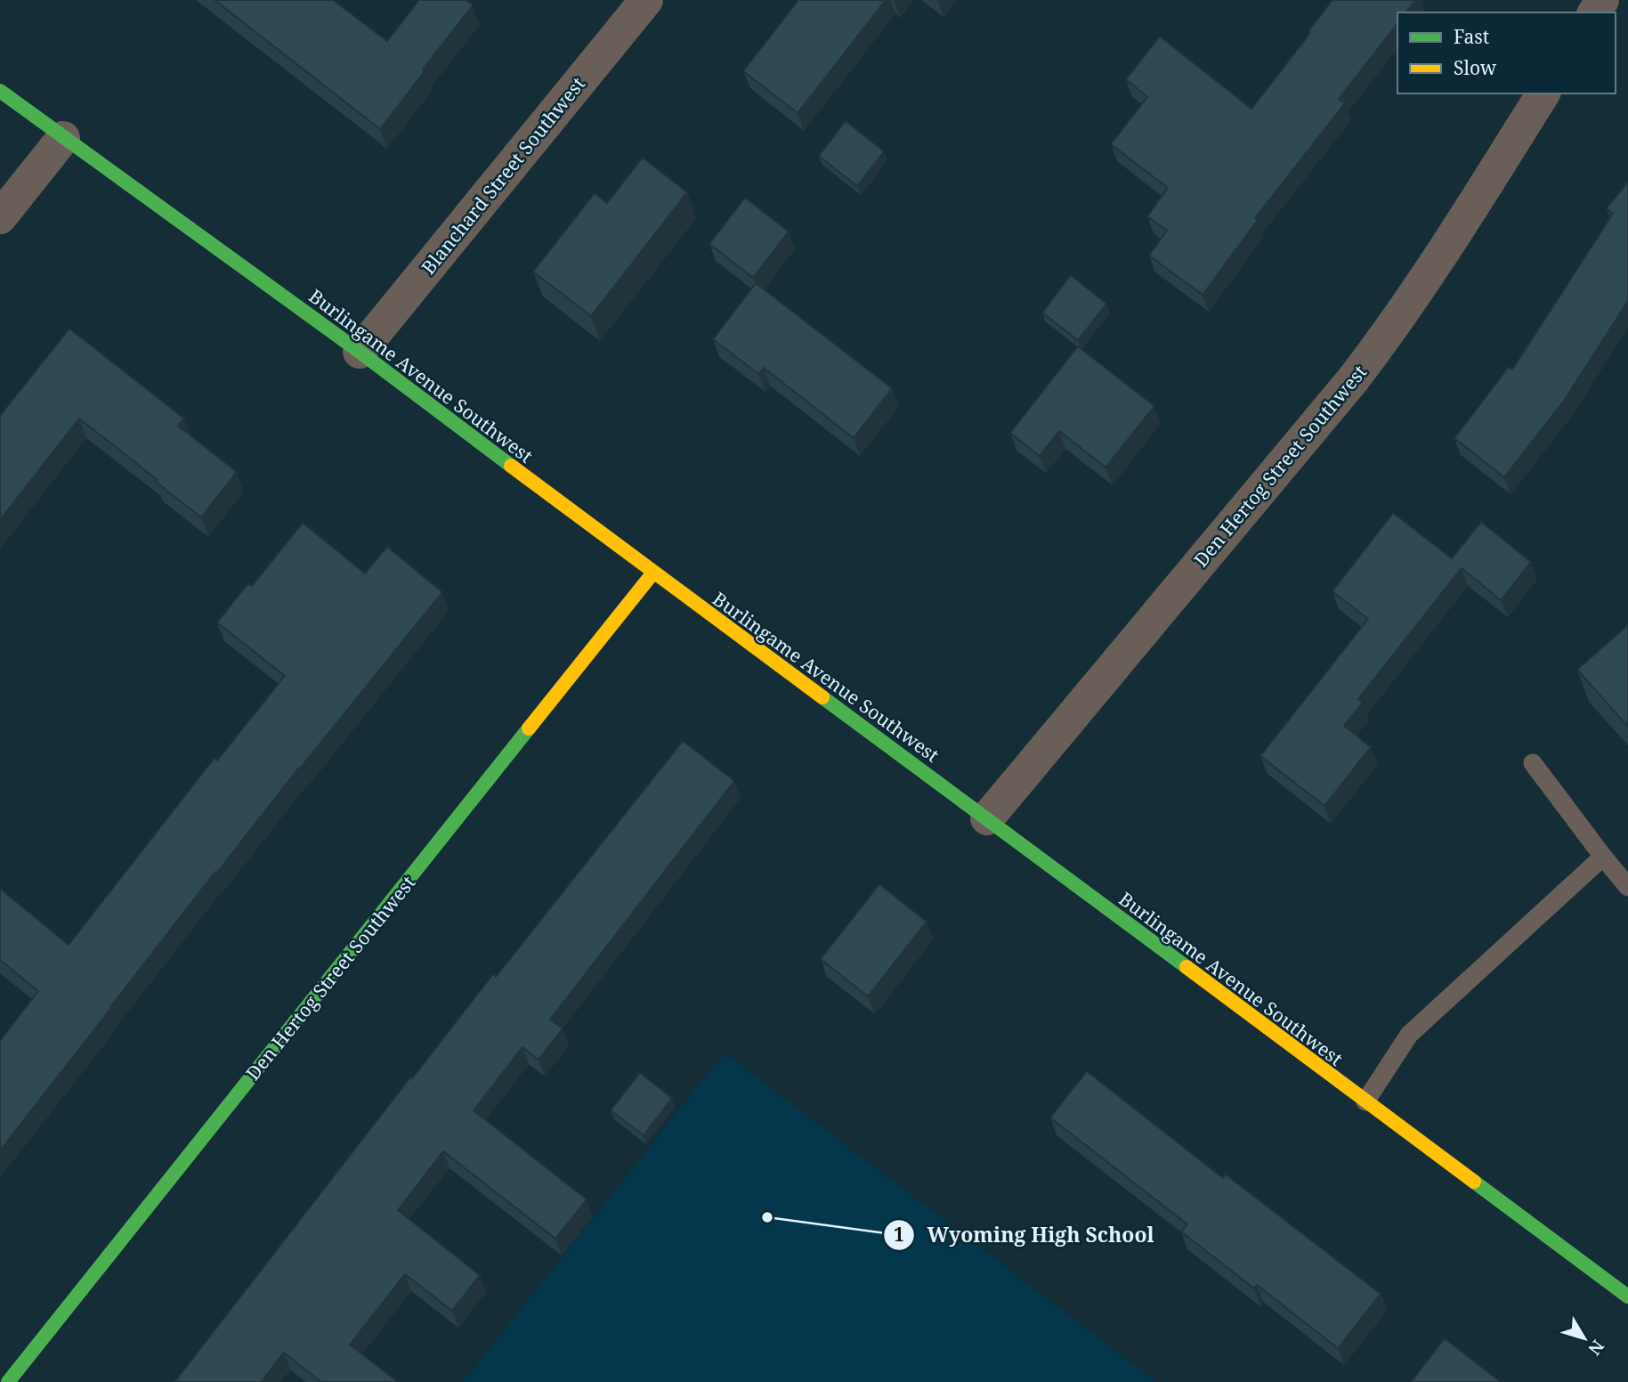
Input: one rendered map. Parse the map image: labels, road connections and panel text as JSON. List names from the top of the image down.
{
  "streets": {
    "street": ["Blanchard Street Southwest", "Burlingame Avenue Southwest", "Den Hertog Street Southwest"]
  },
  "crossings": [
    ["Blanchard Street Southwest", "Burlingame Avenue Southwest"],
    ["Burlingame Avenue Southwest", "Den Hertog Street Southwest"]
  ],
  "places": ["Wyoming High School"],
  "legend": ["Fast", "Slow"],
  "north": "bottom right"
}
